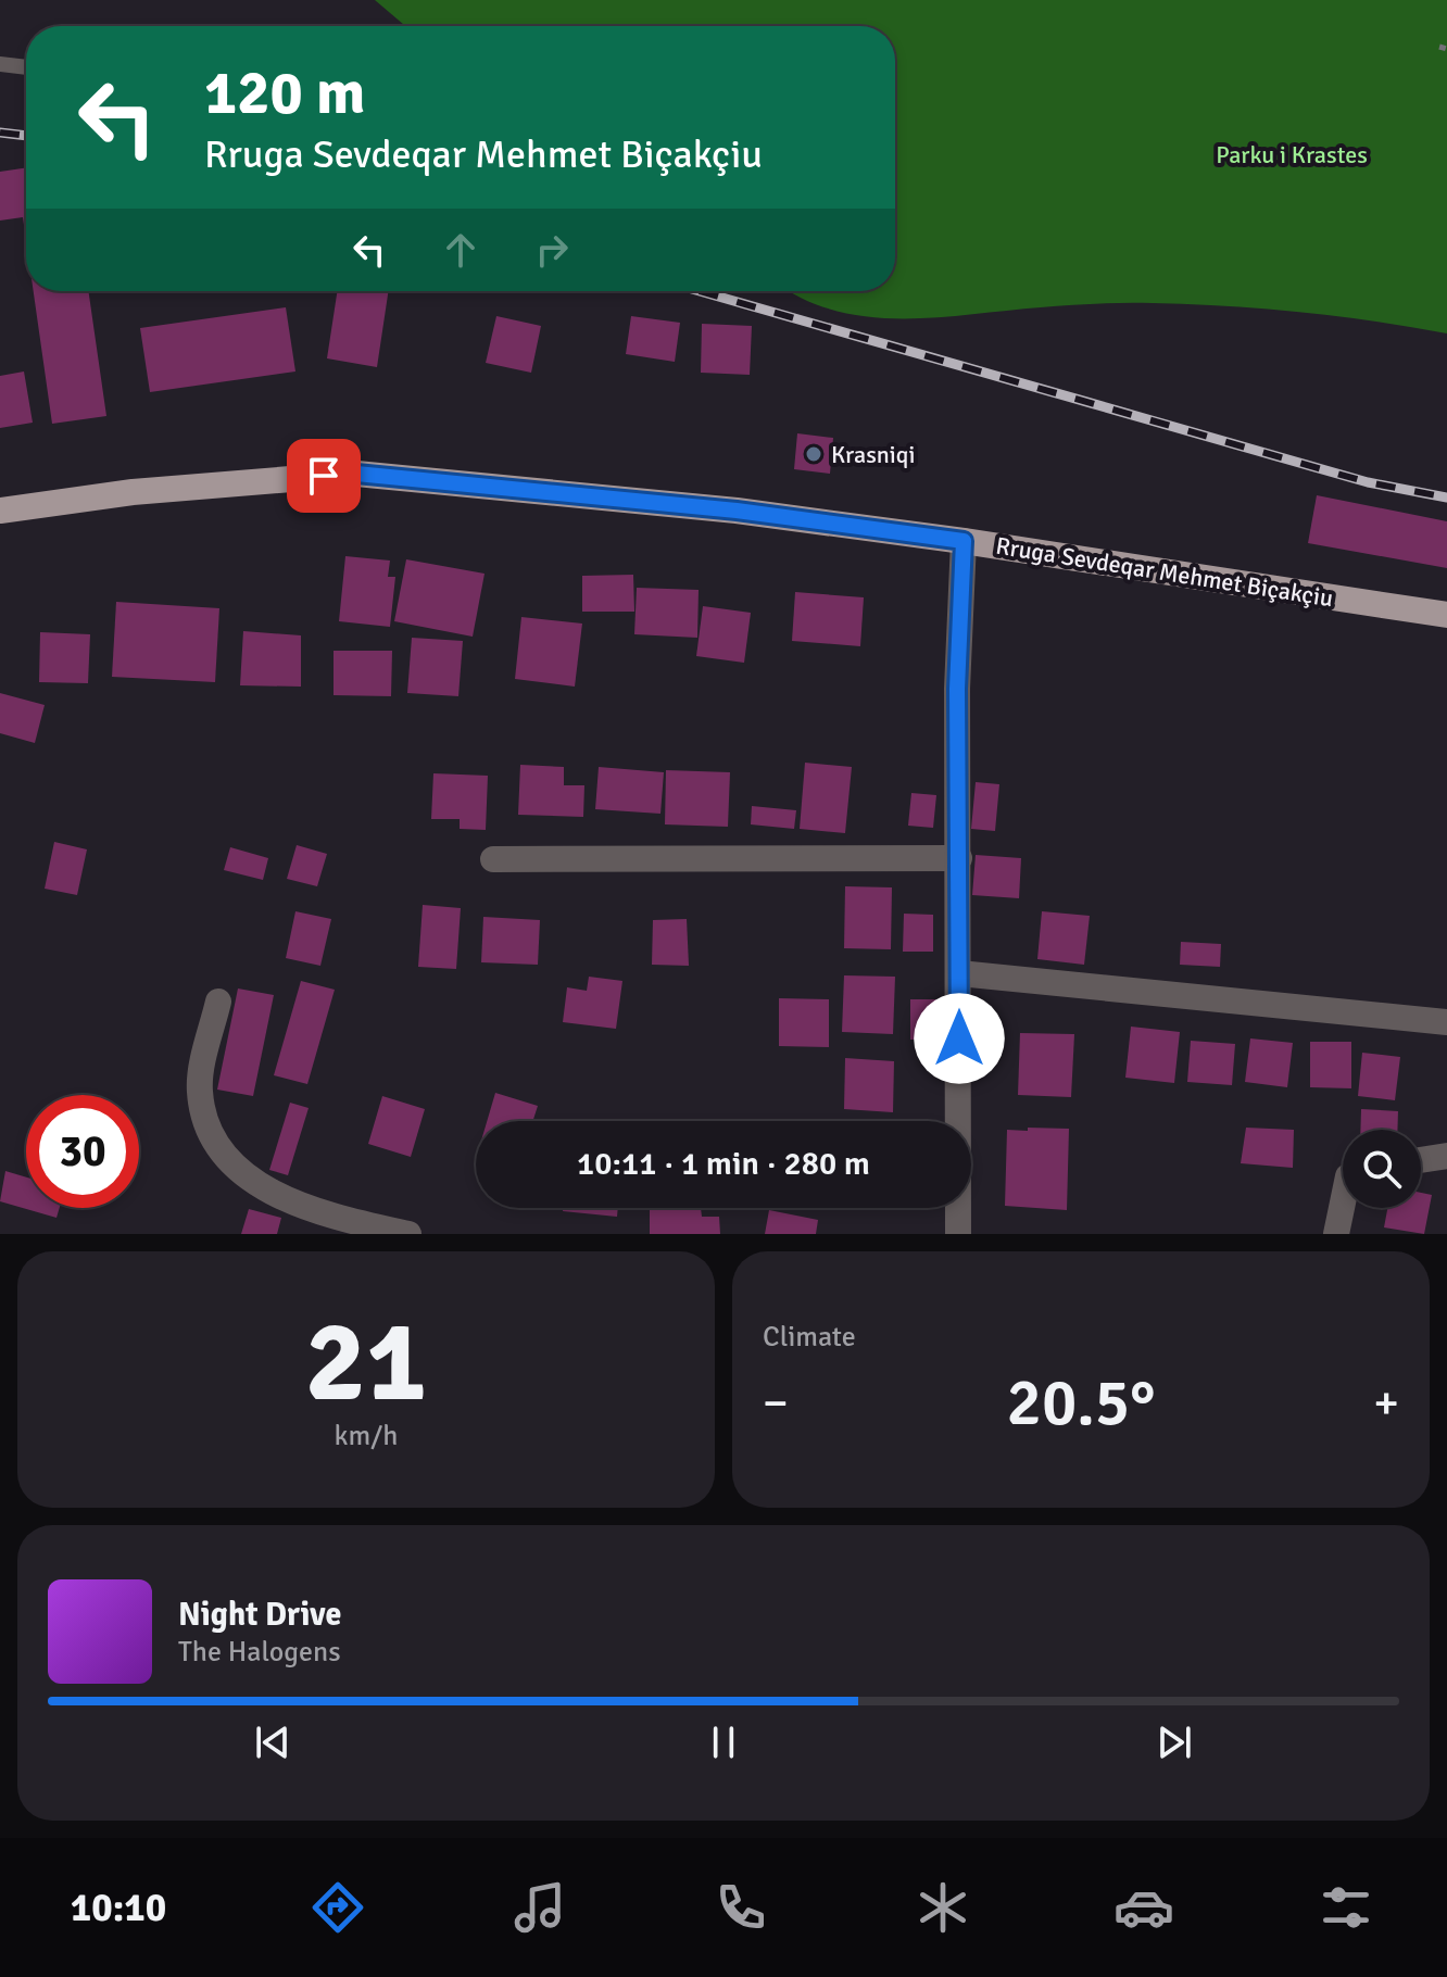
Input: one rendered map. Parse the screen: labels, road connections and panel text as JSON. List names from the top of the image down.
{
  "streets": {
    "main road": ["Rruga Sevdeqar Mehmet Biçakçiu"]
  },
  "parks": ["Parku i Krastes"],
  "places": ["Krasniqi"],
  "page": {
    "turn": ["120 m", "Rruga Sevdeqar Mehmet Biçakçiu"],
    "limit": "30",
    "trip": "10:11 · 1 min · 280 m",
    "tile": [
      ["21", "km/h"],
      "Climate"
    ],
    "heat": ["−", "20.5°", "+"],
    "song": ["Night Drive", "The Halogens"],
    "tabs": "10:10"
  }
}
